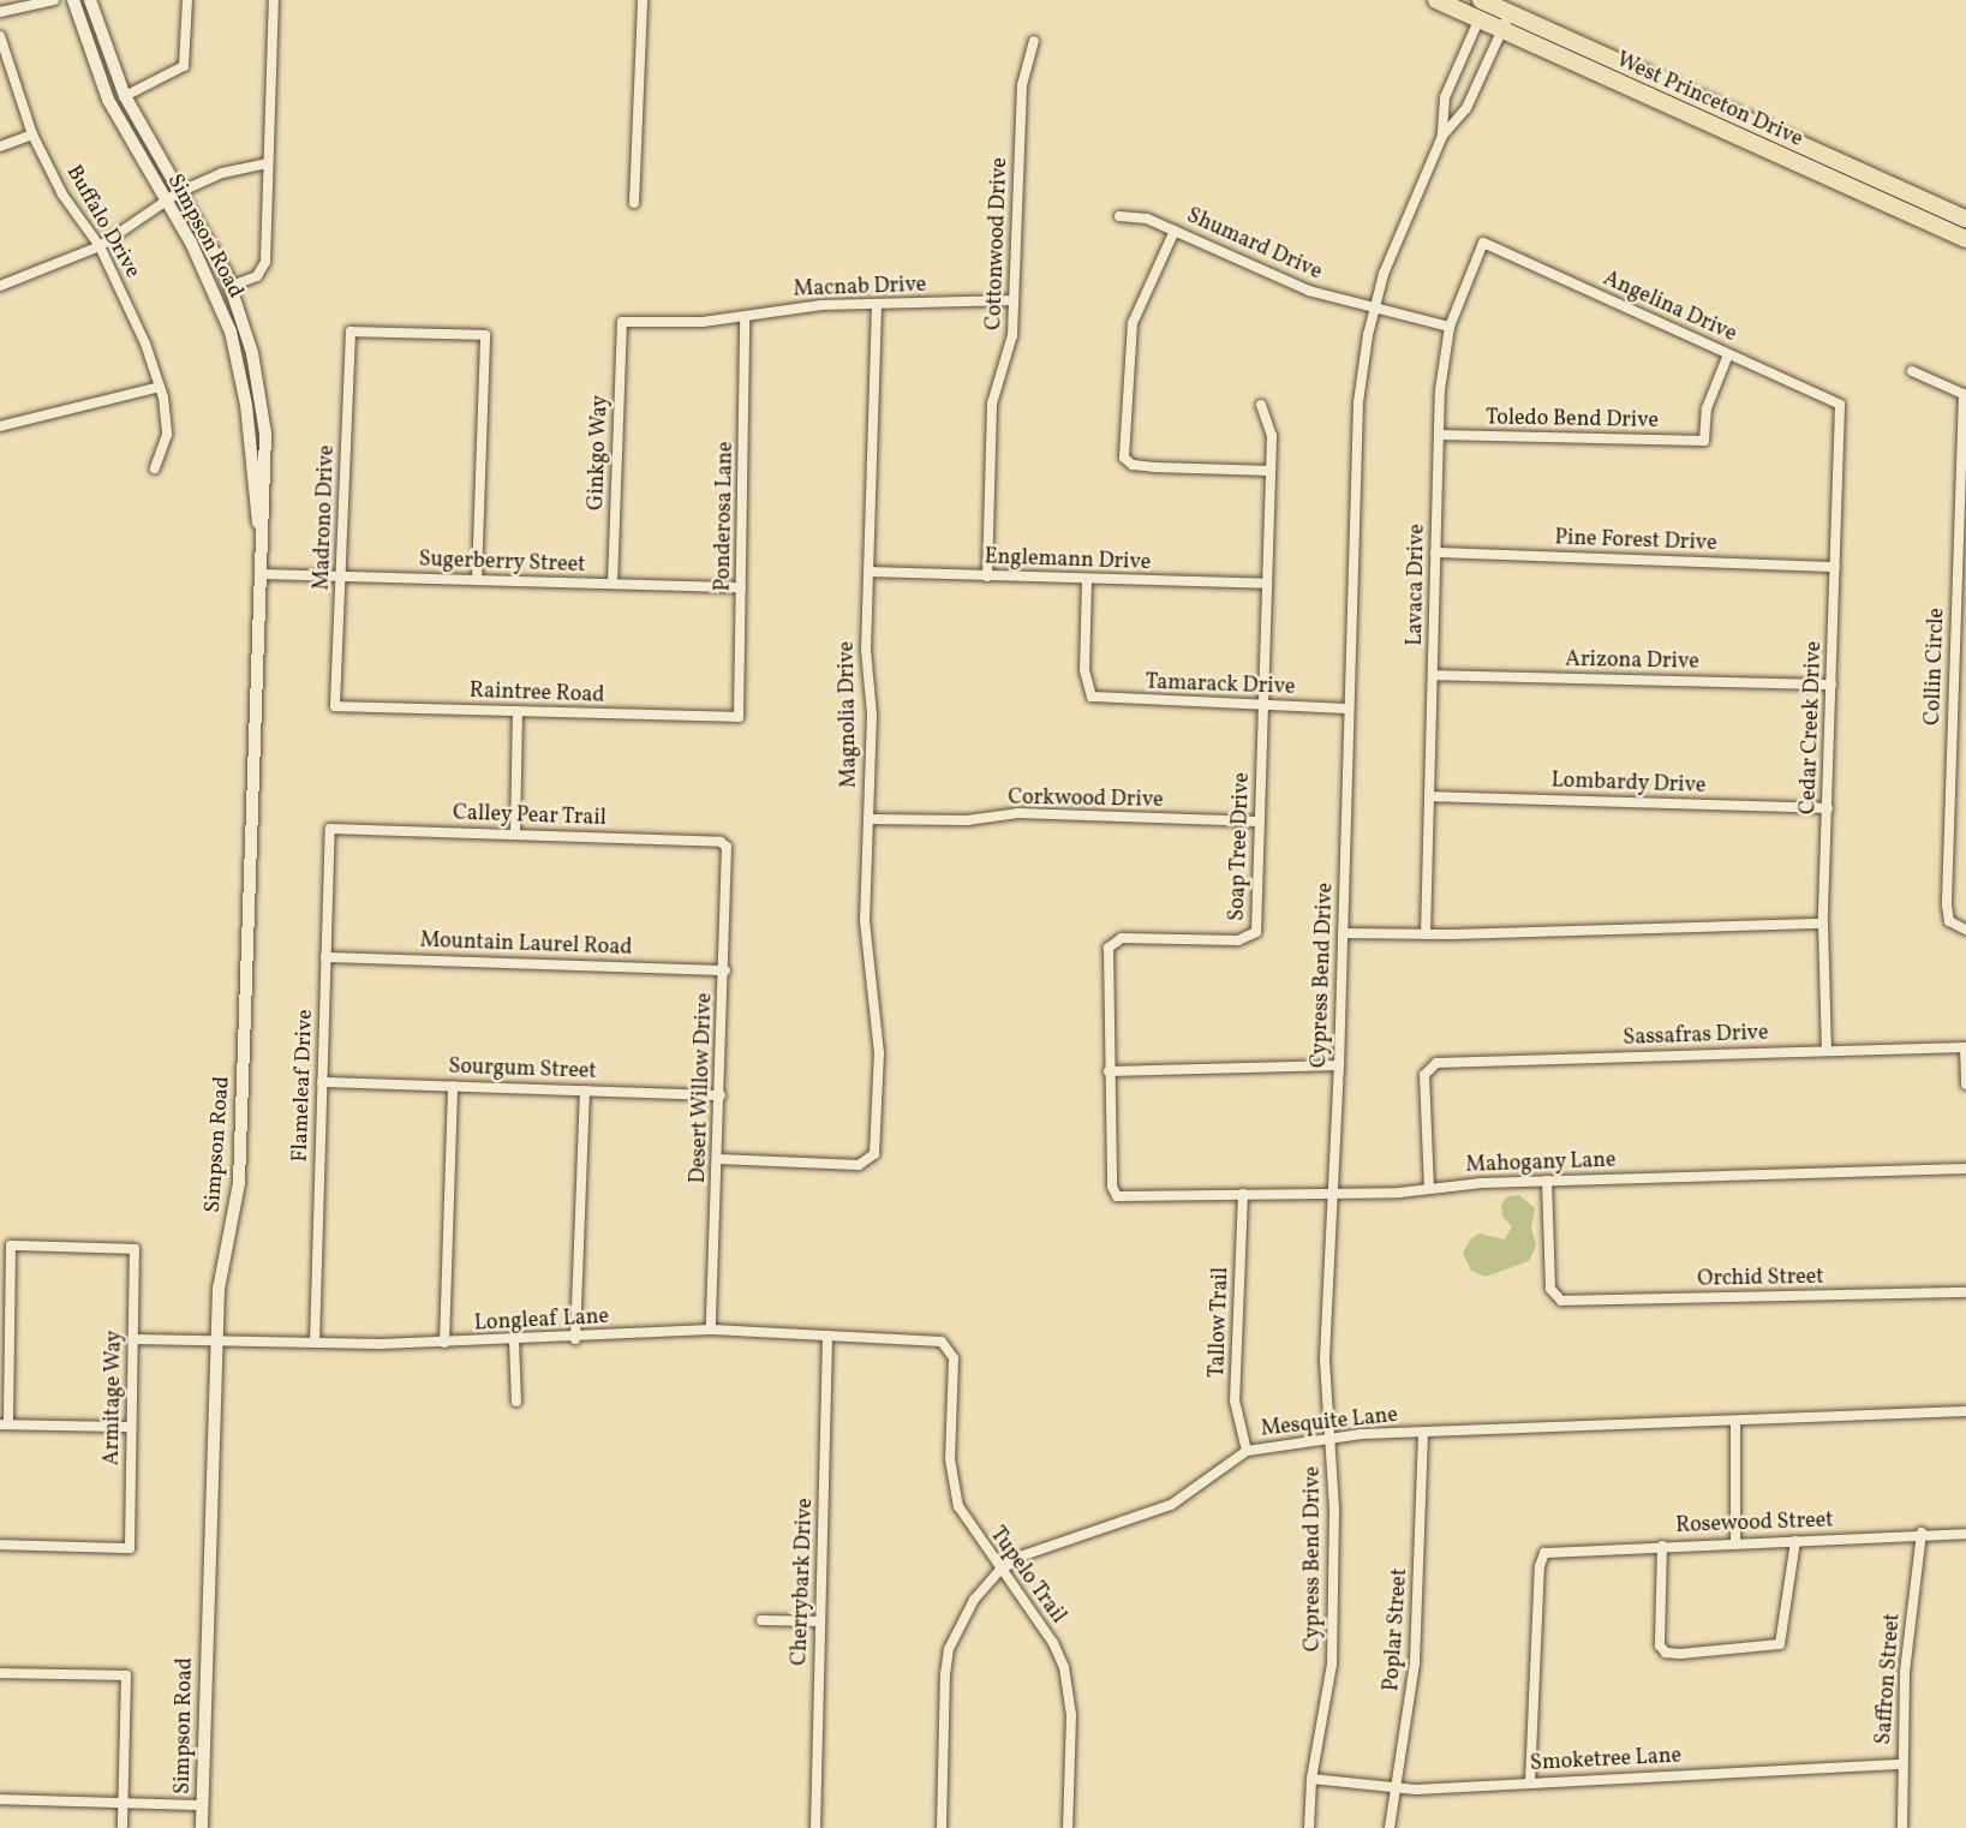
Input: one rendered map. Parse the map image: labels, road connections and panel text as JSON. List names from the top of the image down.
{
  "streets": {
    "highway": ["West Princeton Drive"],
    "street": [
      "Buffalo Drive",
      "Simpson Road",
      "Cottonwood Drive",
      "Shumard Drive",
      "Macnab Drive",
      "Angelina Drive",
      "Toledo Bend Drive",
      "Ginkgo Way",
      "Ponderosa Lane",
      "Madrono Drive",
      "Pine Forest Drive",
      "Englemann Drive",
      "Sugerberry Street",
      "Lavaca Drive",
      "Arizona Drive",
      "Collin Circle",
      "Tamarack Drive",
      "Raintree Road",
      "Magnolia Drive",
      "Cedar Creek Drive",
      "Lombardy Drive",
      "Corkwood Drive",
      "Calley Pear Trail",
      "Soap Tree Drive",
      "Mountain Laurel Road",
      "Cypress Bend Drive",
      "Sassafras Drive",
      "Sourgum Street",
      "Flameleaf Drive",
      "Desert Willow Drive",
      "Mahogany Lane",
      "Orchid Street",
      "Longleaf Lane",
      "Tallow Trail",
      "Armitage Way",
      "Mesquite Lane",
      "Rosewood Street",
      "Tupelo Trail",
      "Cherrybark Drive",
      "Poplar Street",
      "Saffron Street",
      "Smoketree Lane"
    ]
  },
  "crossings": [
    ["West Princeton Drive", "Cypress Bend Drive"],
    ["Simpson Road", "Sugerberry Street"],
    ["Simpson Road", "Longleaf Lane"],
    ["Cottonwood Drive", "Macnab Drive"],
    ["Cottonwood Drive", "Englemann Drive"],
    ["Shumard Drive", "Lavaca Drive"],
    ["Shumard Drive", "Cypress Bend Drive"],
    ["Macnab Drive", "Ginkgo Way"],
    ["Macnab Drive", "Ponderosa Lane"],
    ["Macnab Drive", "Magnolia Drive"],
    ["Angelina Drive", "Toledo Bend Drive"],
    ["Angelina Drive", "Lavaca Drive"],
    ["Angelina Drive", "Cedar Creek Drive"],
    ["Toledo Bend Drive", "Lavaca Drive"],
    ["Ginkgo Way", "Sugerberry Street"],
    ["Ponderosa Lane", "Sugerberry Street"],
    ["Ponderosa Lane", "Raintree Road"],
    ["Madrono Drive", "Sugerberry Street"],
    ["Madrono Drive", "Raintree Road"],
    ["Pine Forest Drive", "Lavaca Drive"],
    ["Pine Forest Drive", "Cedar Creek Drive"],
    ["Englemann Drive", "Tamarack Drive"],
    ["Englemann Drive", "Magnolia Drive"],
    ["Englemann Drive", "Soap Tree Drive"],
    ["Lavaca Drive", "Arizona Drive"],
    ["Lavaca Drive", "Lombardy Drive"],
    ["Arizona Drive", "Cedar Creek Drive"],
    ["Tamarack Drive", "Soap Tree Drive"],
    ["Tamarack Drive", "Cypress Bend Drive"],
    ["Magnolia Drive", "Corkwood Drive"],
    ["Magnolia Drive", "Desert Willow Drive"],
    ["Cedar Creek Drive", "Lombardy Drive"],
    ["Cedar Creek Drive", "Sassafras Drive"],
    ["Corkwood Drive", "Soap Tree Drive"],
    ["Calley Pear Trail", "Flameleaf Drive"],
    ["Calley Pear Trail", "Desert Willow Drive"],
    ["Soap Tree Drive", "Mahogany Lane"],
    ["Mountain Laurel Road", "Flameleaf Drive"],
    ["Mountain Laurel Road", "Desert Willow Drive"],
    ["Cypress Bend Drive", "Mahogany Lane"],
    ["Cypress Bend Drive", "Mesquite Lane"],
    ["Cypress Bend Drive", "Smoketree Lane"],
    ["Sassafras Drive", "Mahogany Lane"],
    ["Sourgum Street", "Flameleaf Drive"],
    ["Sourgum Street", "Desert Willow Drive"],
    ["Flameleaf Drive", "Longleaf Lane"],
    ["Desert Willow Drive", "Longleaf Lane"],
    ["Mahogany Lane", "Orchid Street"],
    ["Mahogany Lane", "Tallow Trail"],
    ["Longleaf Lane", "Armitage Way"],
    ["Longleaf Lane", "Tupelo Trail"],
    ["Longleaf Lane", "Cherrybark Drive"],
    ["Tallow Trail", "Mesquite Lane"],
    ["Mesquite Lane", "Tupelo Trail"],
    ["Mesquite Lane", "Poplar Street"],
    ["Rosewood Street", "Saffron Street"],
    ["Rosewood Street", "Smoketree Lane"],
    ["Poplar Street", "Smoketree Lane"],
    ["Saffron Street", "Smoketree Lane"]
  ]
}
